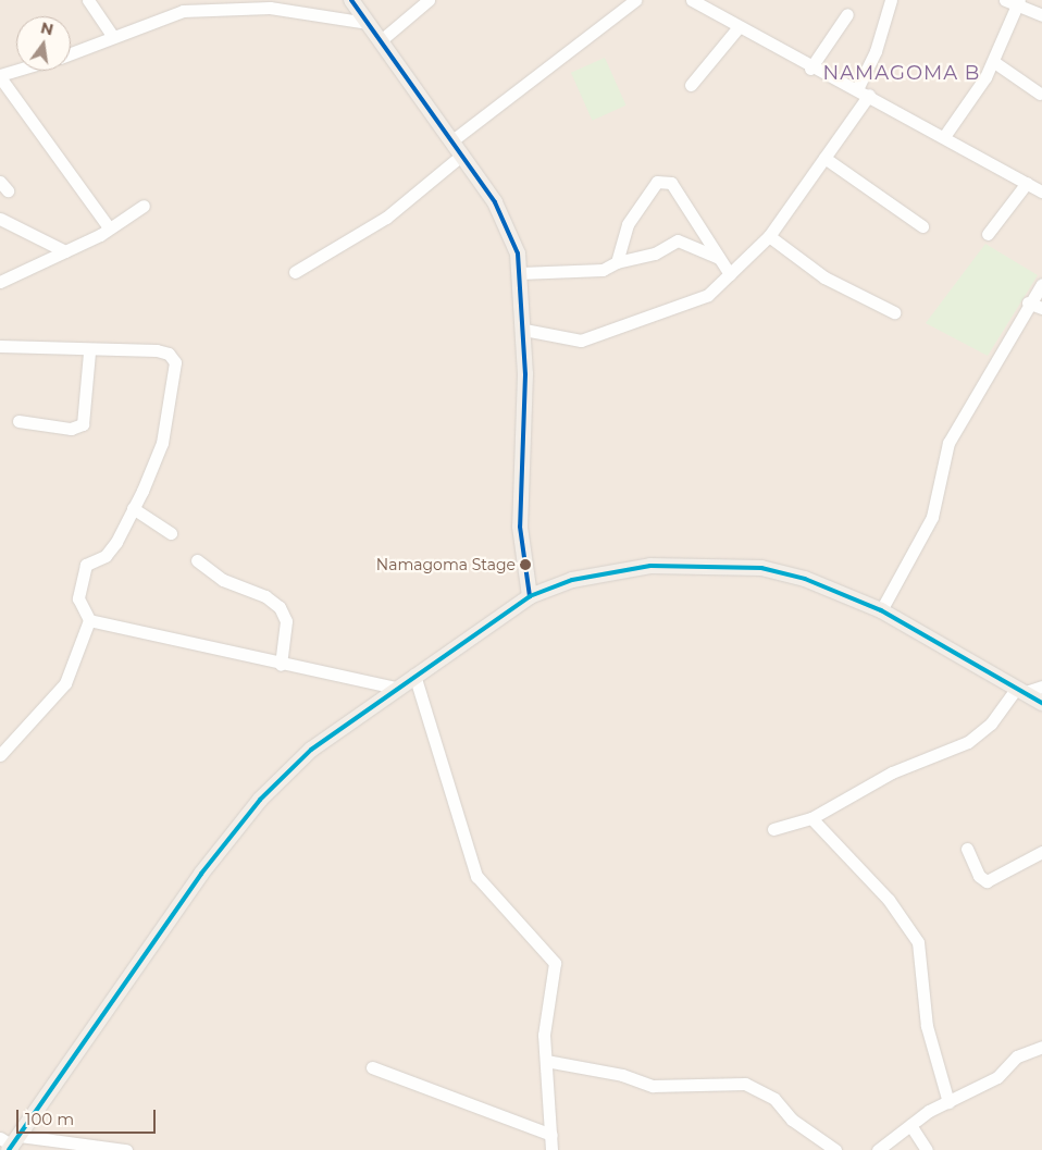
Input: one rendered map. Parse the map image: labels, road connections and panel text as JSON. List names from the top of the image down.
{
  "districts": ["NAMAGOMA B"],
  "places": ["Namagoma Stage"],
  "scale_bar": "100 m",
  "north": "top"
}
